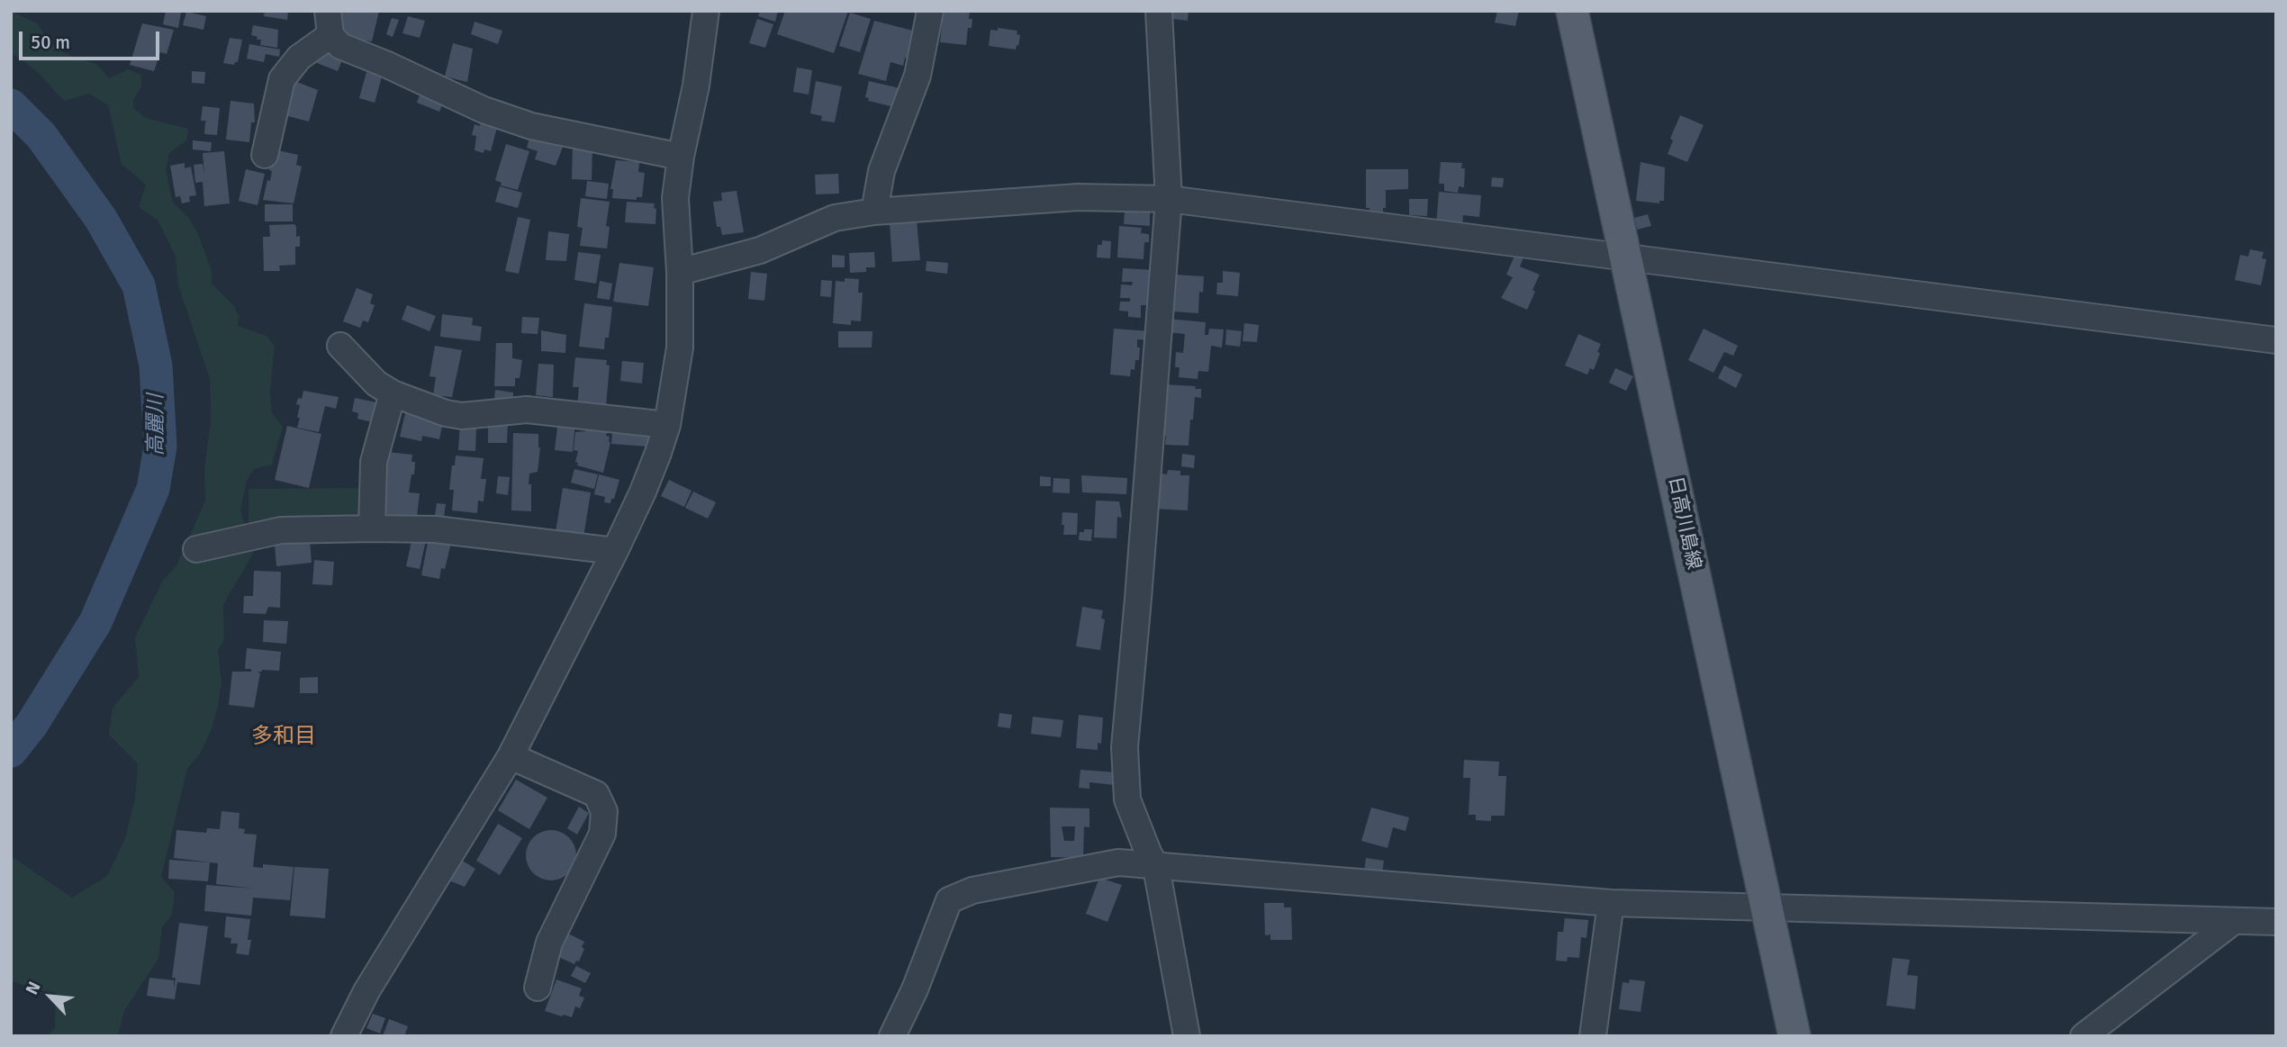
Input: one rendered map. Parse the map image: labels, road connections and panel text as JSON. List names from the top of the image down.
{
  "streets": {
    "main road": ["日高川島線"]
  },
  "districts": ["多和目"],
  "water": ["高麗川"],
  "scale_bar": "50 m",
  "north": "top left"
}
